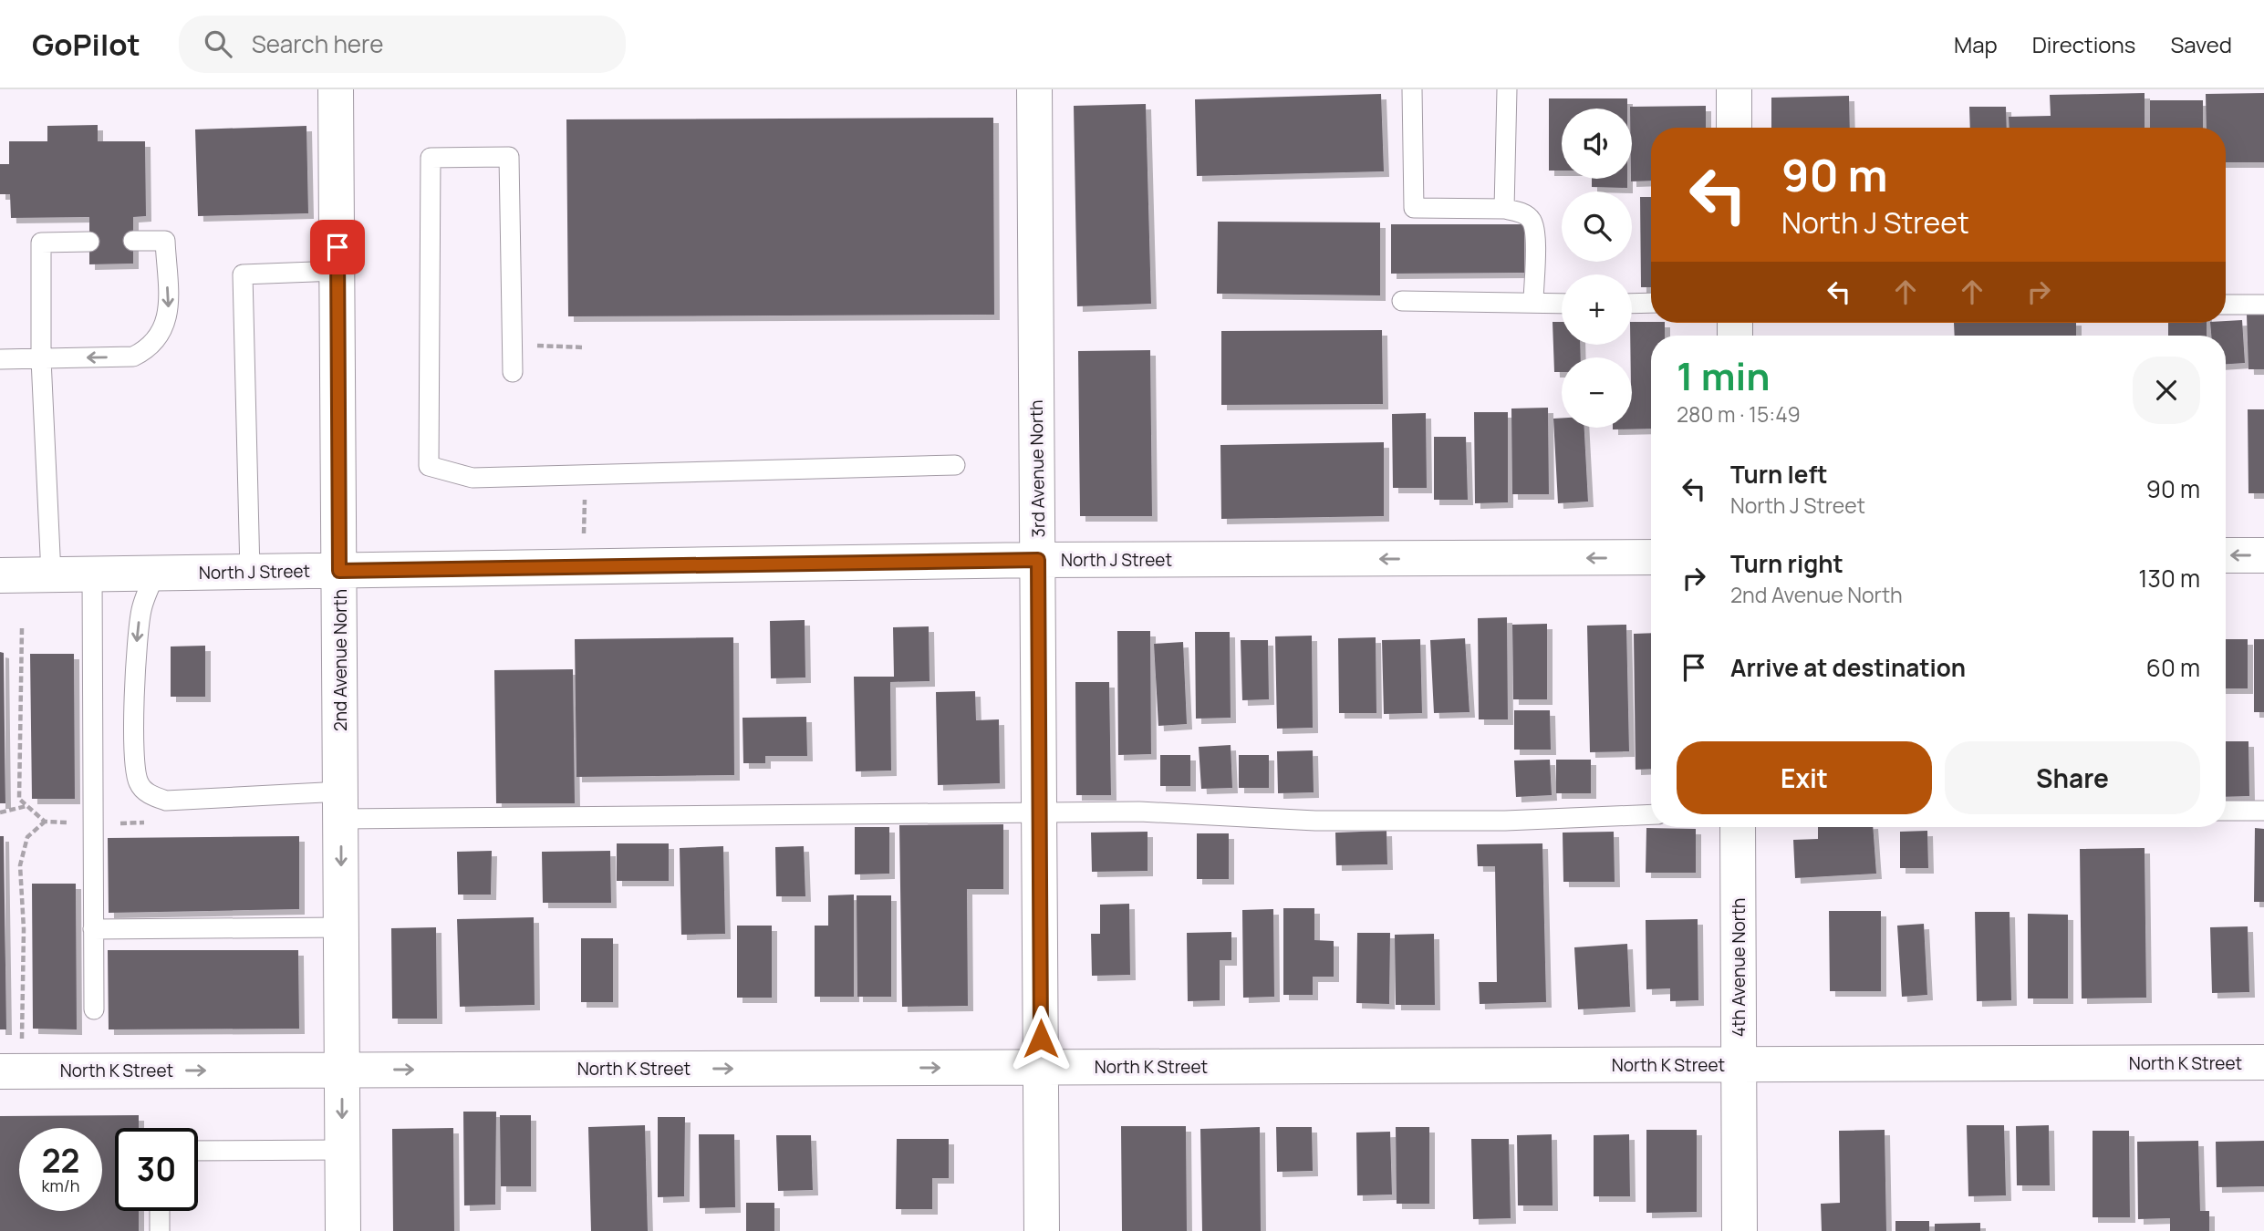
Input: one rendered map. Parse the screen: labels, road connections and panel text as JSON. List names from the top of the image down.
{
  "streets": {
    "street": [
      "3rd Avenue North",
      "North J Street",
      "2nd Avenue North",
      "4th Avenue North",
      "North K Street"
    ]
  },
  "crossings": [
    ["3rd Avenue North", "North J Street"],
    ["3rd Avenue North", "North K Street"],
    ["North J Street", "2nd Avenue North"],
    ["2nd Avenue North", "North K Street"],
    ["4th Avenue North", "North K Street"]
  ],
  "one_way": ["North J Street", "North K Street"],
  "page": {
    "header": "GoPilot",
    "search": "Search here",
    "nav": ["Map", "Directions", "Saved"],
    "map_buttons": ["+", "−"],
    "turn": ["90 m", "North J Street"],
    "heading": ["1 min", "280 m · 15:49"],
    "list": [
      {
        "name": "Turn left",
        "note": "North J Street",
        "value": "90 m"
      },
      {
        "name": "Turn right",
        "note": "2nd Avenue North",
        "value": "130 m"
      },
      {
        "name": "Arrive at destination",
        "value": "60 m"
      }
    ],
    "buttons": ["Exit", "Share"],
    "speed": "22 km/h",
    "limit": "30"
  }
}
